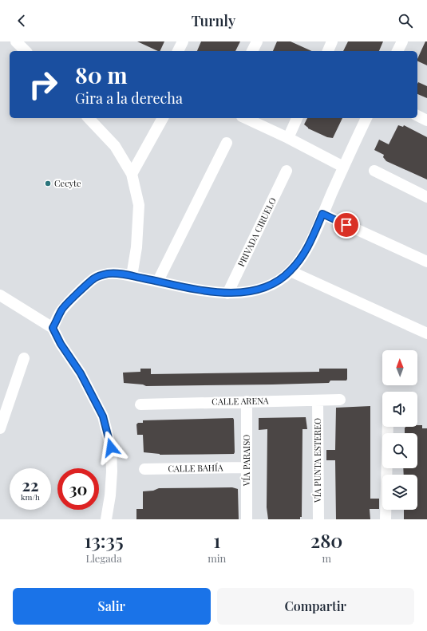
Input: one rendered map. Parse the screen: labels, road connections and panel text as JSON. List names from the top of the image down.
{
  "streets": {
    "street": [
      "PRIVADA CIRUELO",
      "CALLE ARENA",
      "VÍA PARAISO",
      "VÍA PUNTA ESTEREO",
      "CALLE BAHÍA"
    ]
  },
  "crossings": [
    ["CALLE ARENA", "VÍA PARAISO"],
    ["CALLE ARENA", "VÍA PUNTA ESTEREO"],
    ["VÍA PARAISO", "CALLE BAHÍA"]
  ],
  "places": ["Cecyte"],
  "north": "top",
  "page": {
    "header": "Turnly",
    "turn": ["80 m", "Gira a la derecha"],
    "speed": "22 km/h",
    "limit": "30",
    "eta": [
      "13:35",
      "Llegada",
      "1",
      "min",
      "280",
      "m"
    ],
    "buttons": ["Salir", "Compartir"]
  }
}
